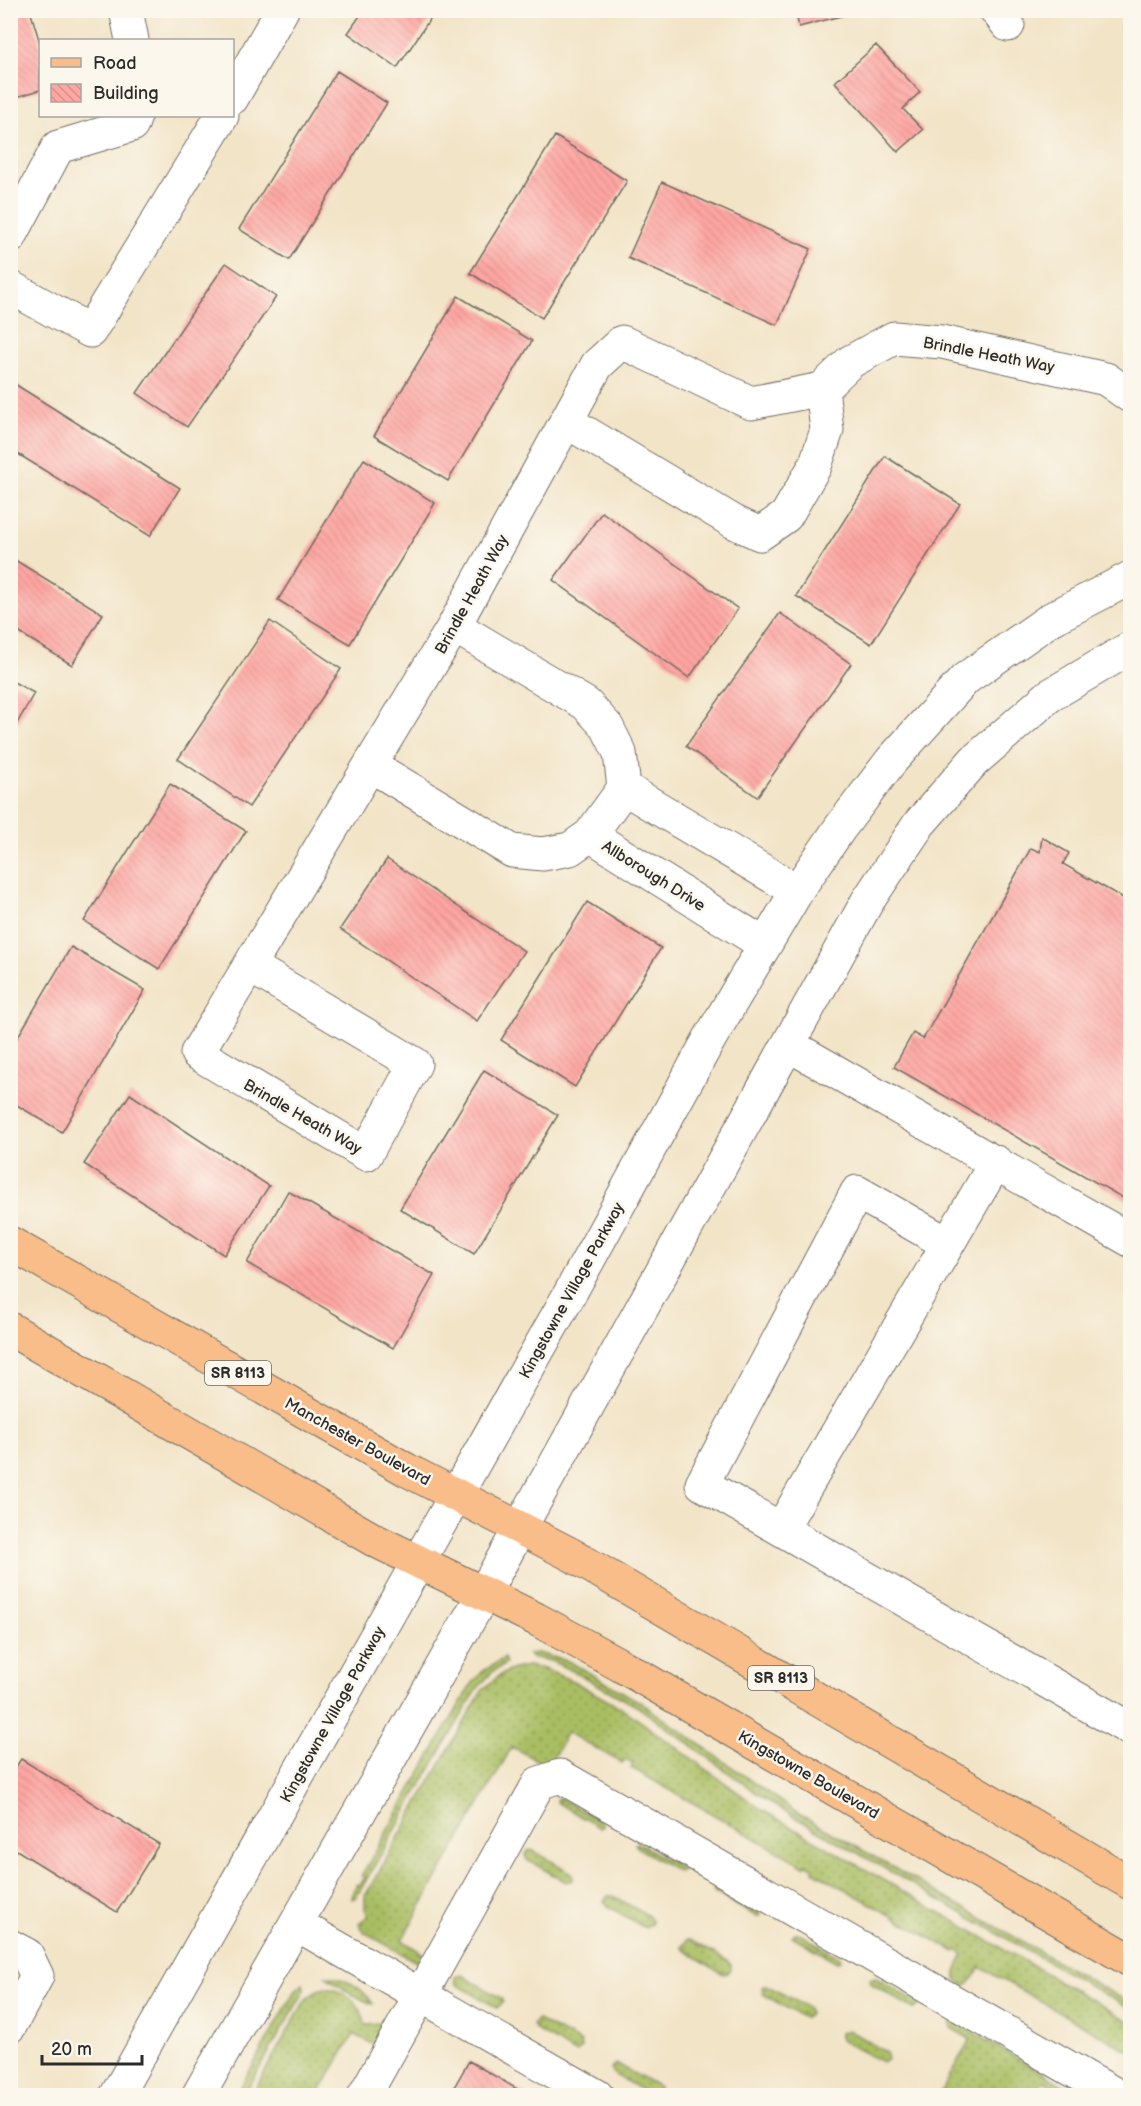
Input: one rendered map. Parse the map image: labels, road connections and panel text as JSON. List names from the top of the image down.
{
  "streets": {
    "main road": ["SR 8113", "Manchester Boulevard", "Kingstowne Boulevard"],
    "street": ["Brindle Heath Way", "Allborough Drive", "Kingstowne Village Parkway"]
  },
  "crossings": [
    ["Allborough Drive", "Kingstowne Village Parkway"],
    ["Kingstowne Village Parkway", "Manchester Boulevard"],
    ["SR 8113", "Manchester Boulevard"]
  ],
  "legend": ["Road", "Building"],
  "scale_bar": "20 m"
}
